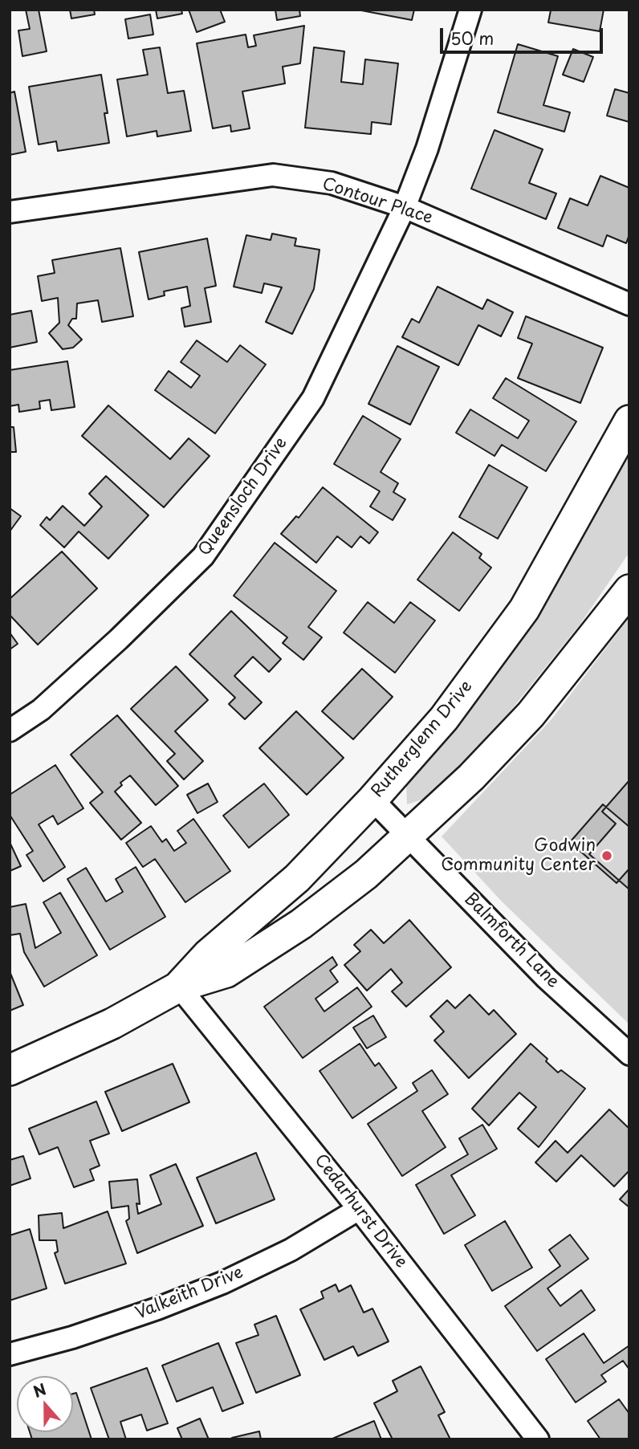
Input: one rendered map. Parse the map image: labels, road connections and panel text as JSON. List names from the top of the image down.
{
  "streets": {
    "street": [
      "Contour Place",
      "Queensloch Drive",
      "Rutherglenn Drive",
      "Balmforth Lane",
      "Cedarhurst Drive",
      "Valkeith Drive"
    ]
  },
  "crossings": [
    ["Contour Place", "Queensloch Drive"],
    ["Rutherglenn Drive", "Balmforth Lane"],
    ["Rutherglenn Drive", "Cedarhurst Drive"],
    ["Cedarhurst Drive", "Valkeith Drive"]
  ],
  "places": ["Godwin Community Center"],
  "scale_bar": "50 m",
  "north": "top"
}
